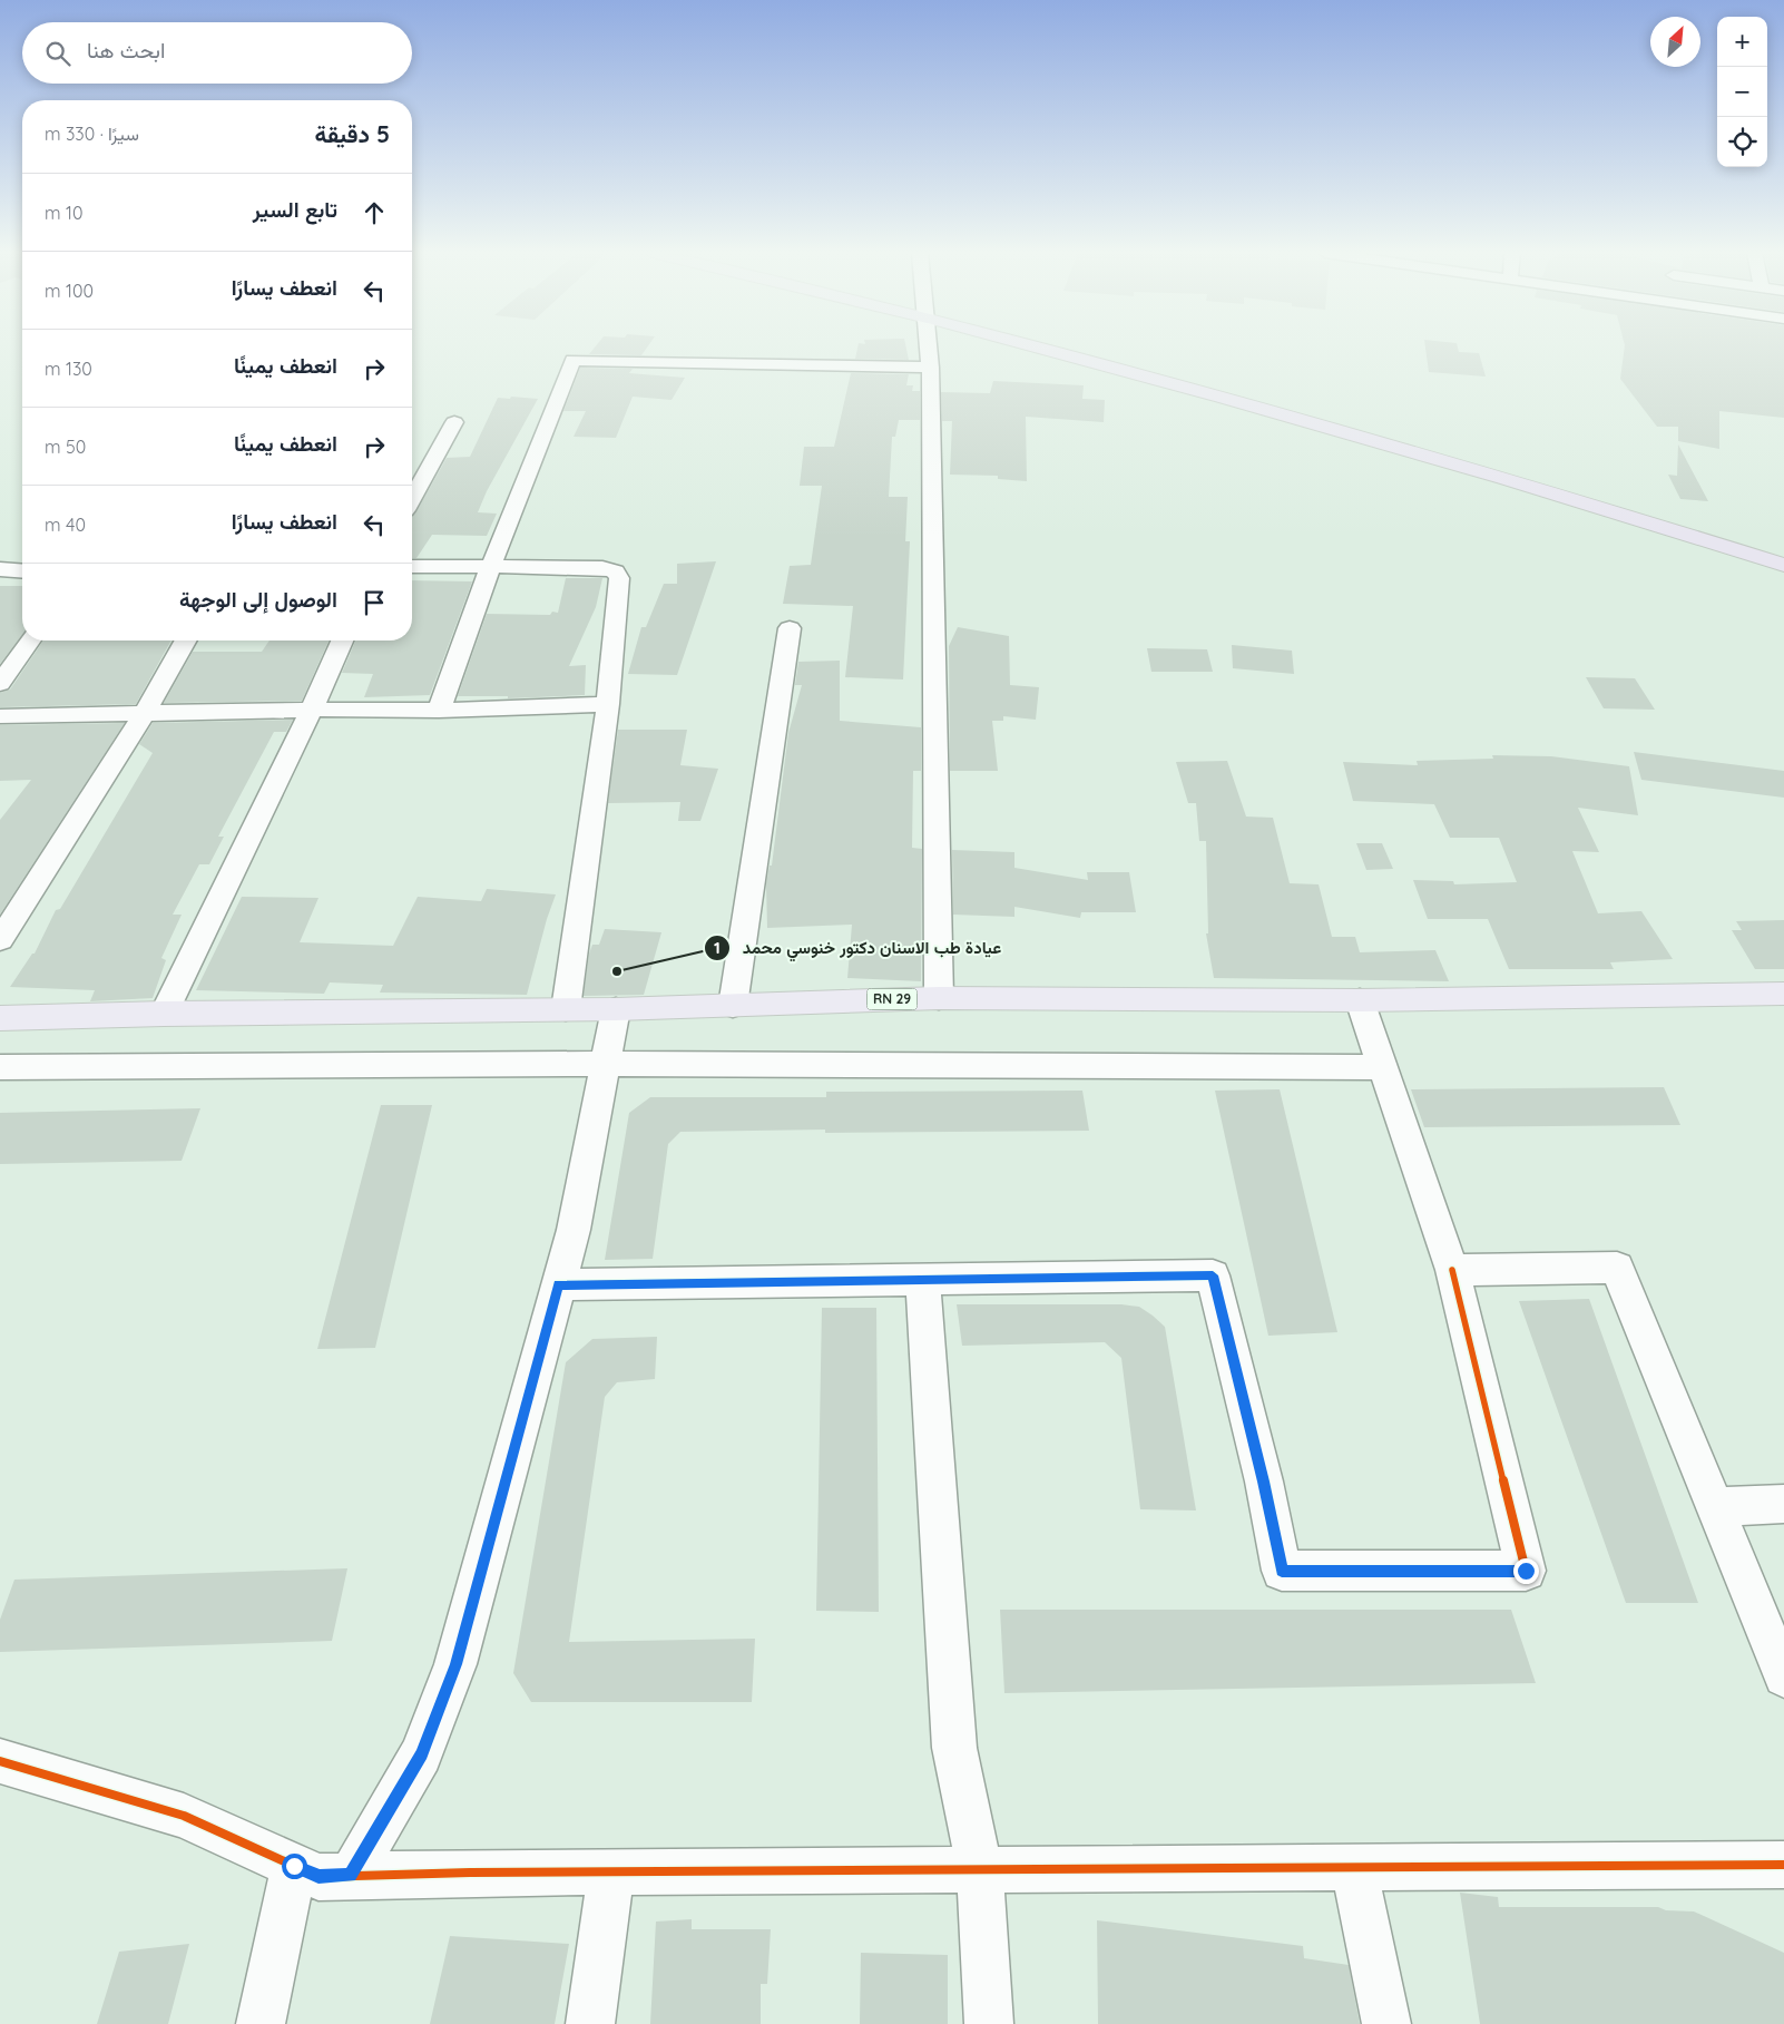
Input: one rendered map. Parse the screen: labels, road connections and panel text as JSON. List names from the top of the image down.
{
  "streets": {
    "main road": ["RN 29"]
  },
  "places": ["عيادة طب الاسنان دكتور خنوسي محمد"],
  "north": "top right",
  "page": {
    "map_buttons": ["+", "−"],
    "search": "ابحث هنا",
    "heading": ["5 دقيقة", "سيرًا · 330 m"],
    "list": [
      ["تابع السير", "10 m"],
      ["انعطف يسارًا", "100 m"],
      ["انعطف يمينًا", "130 m"],
      ["انعطف يمينًا", "50 m"],
      ["انعطف يسارًا", "40 m"],
      "الوصول إلى الوجهة"
    ]
  }
}
